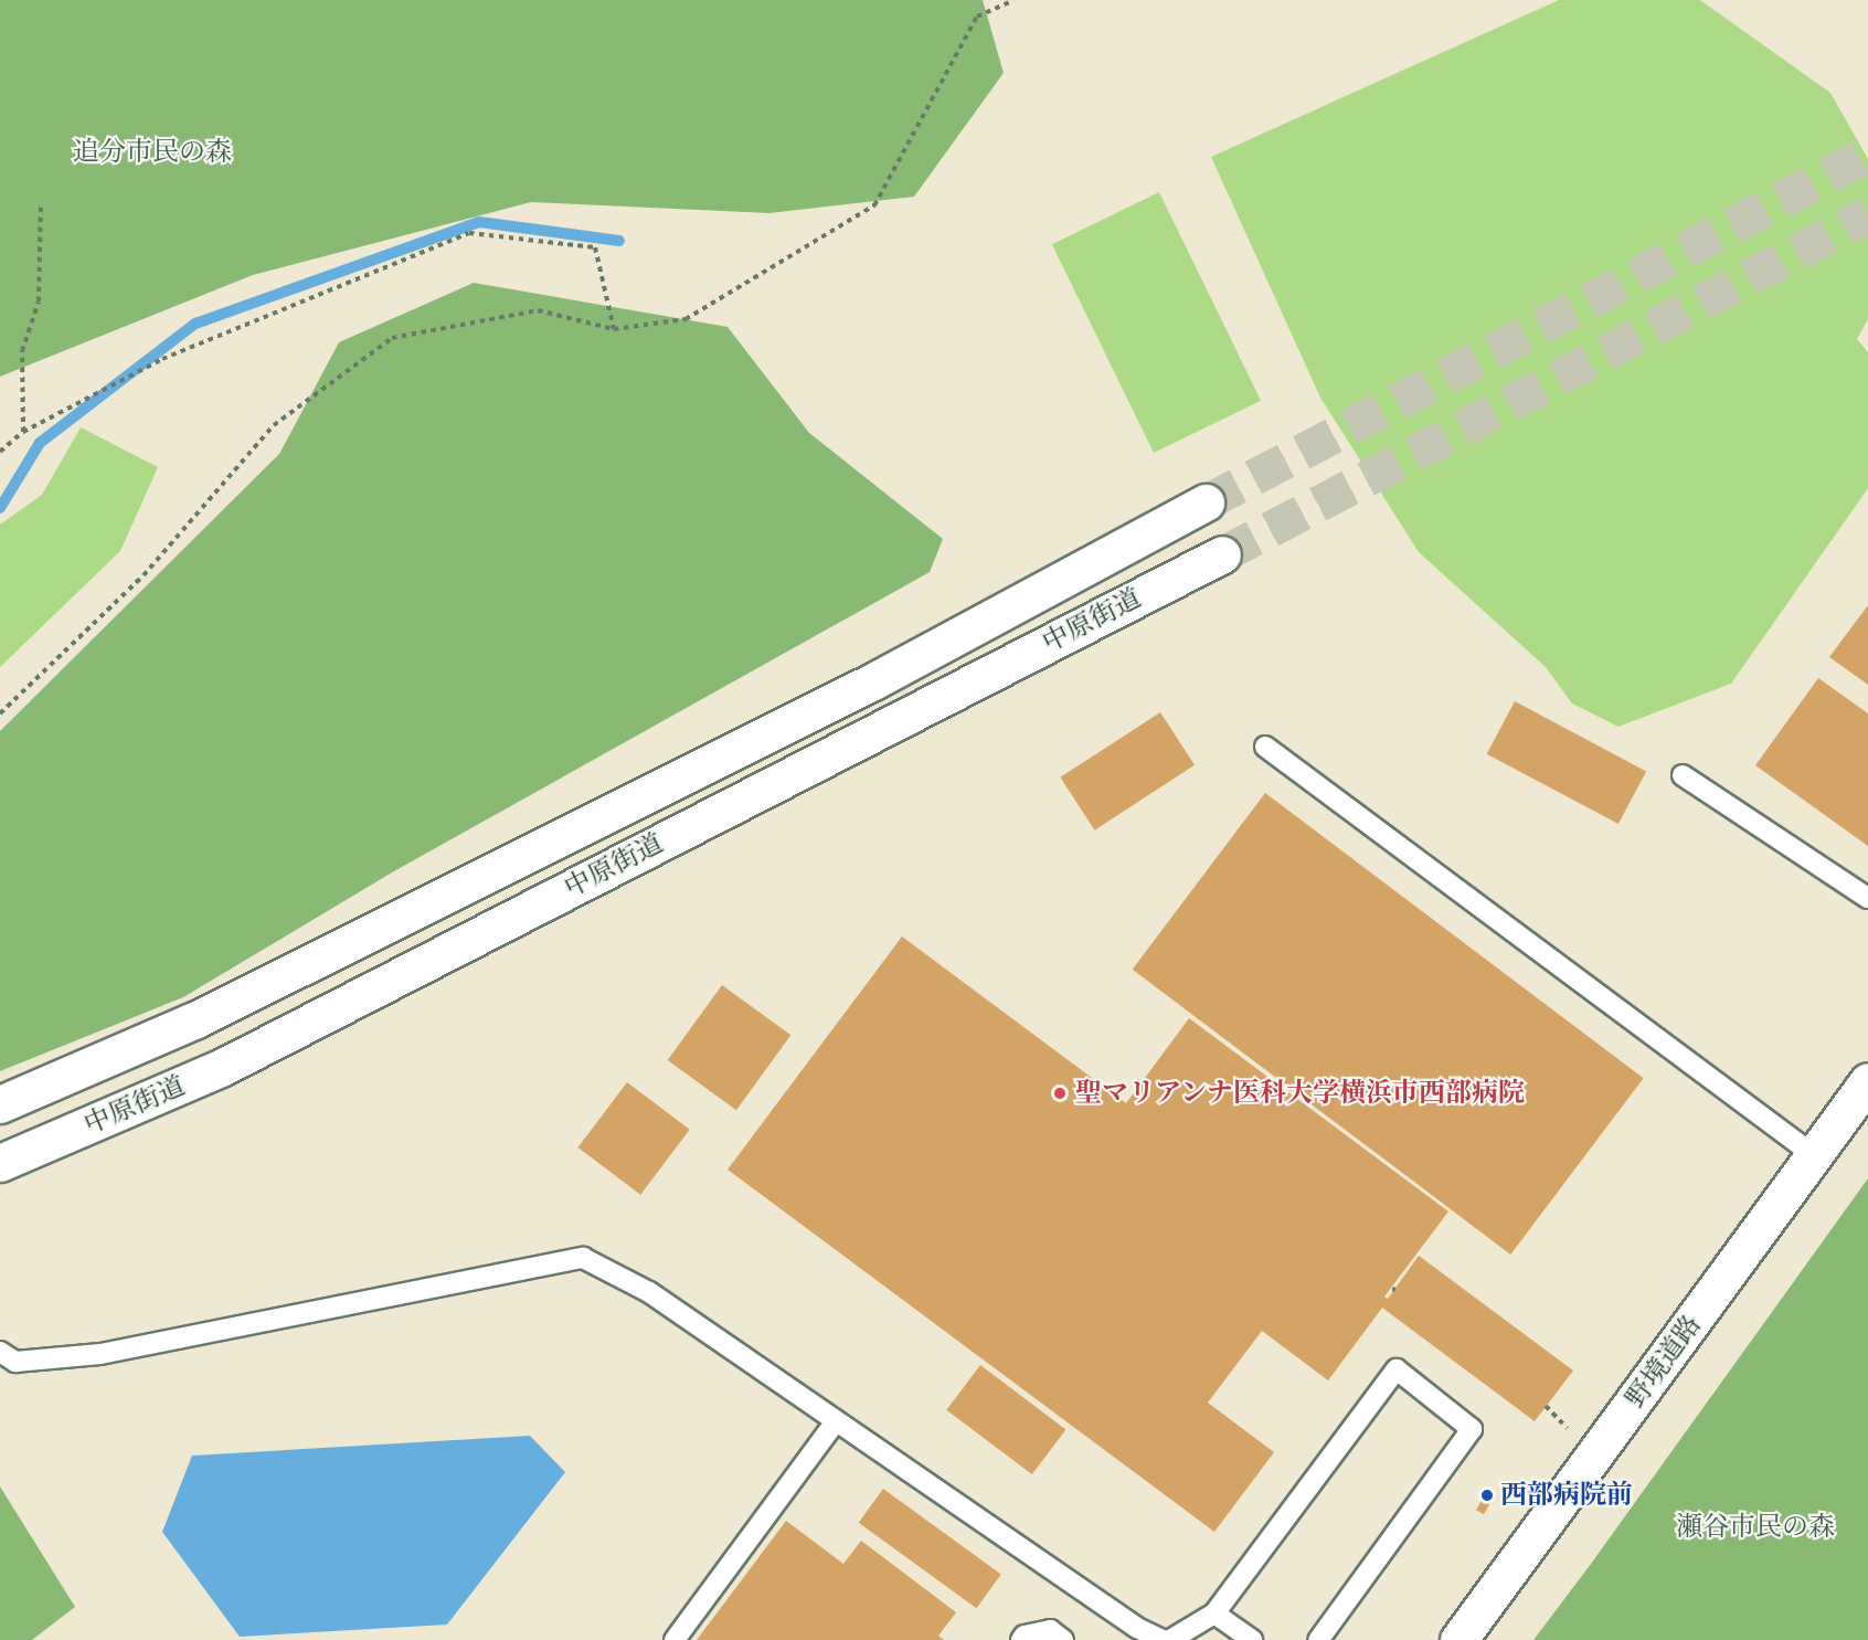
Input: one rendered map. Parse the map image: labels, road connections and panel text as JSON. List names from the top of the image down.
{
  "streets": {
    "main road": ["中原街道", "野境道路"]
  },
  "parks": ["追分市民の森", "瀬谷市民の森"],
  "places": ["聖マリアンナ医科大学横浜市西部病院", "西部病院前"]
}
